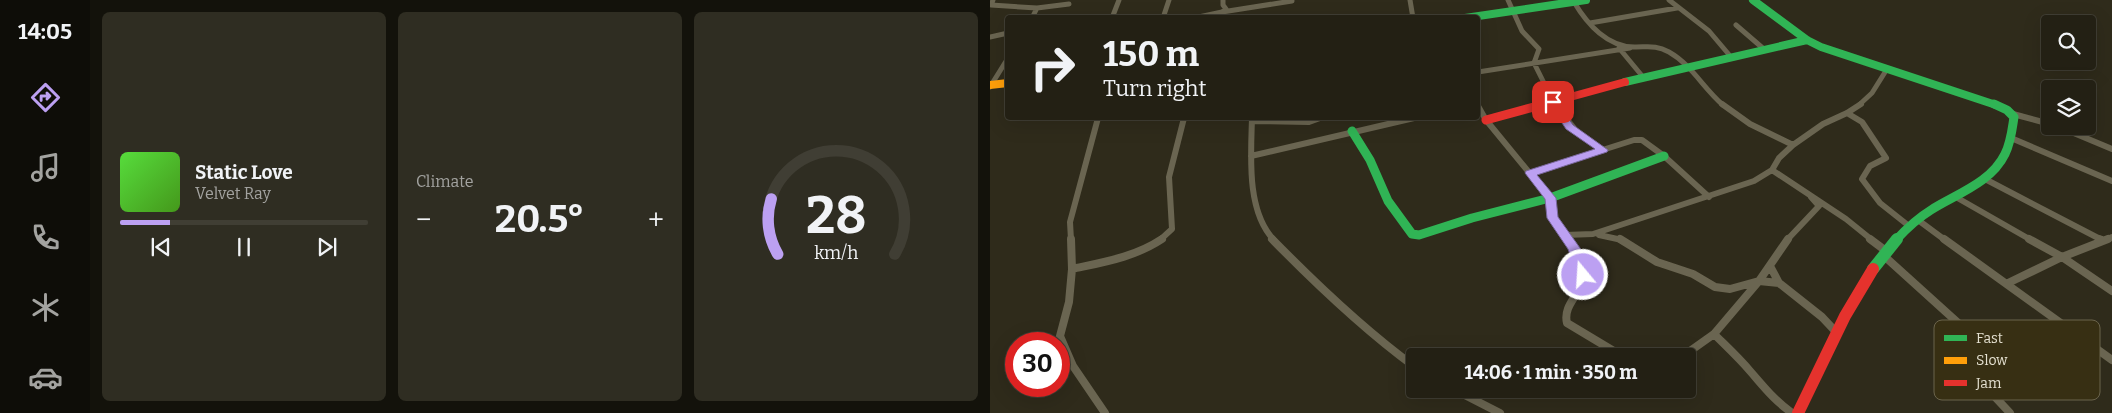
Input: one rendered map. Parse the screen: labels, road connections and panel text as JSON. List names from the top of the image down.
{
  "legend": ["Fast", "Slow", "Jam"],
  "page": {
    "tabs": "14:05",
    "tile": "Climate",
    "turn": ["150 m", "Turn right"],
    "song": ["Static Love", "Velvet Ray"],
    "heat": ["−", "20.5°", "+"],
    "limit": "30",
    "trip": "14:06 · 1 min · 350 m",
    "gauge": ["28", "km/h"]
  }
}
